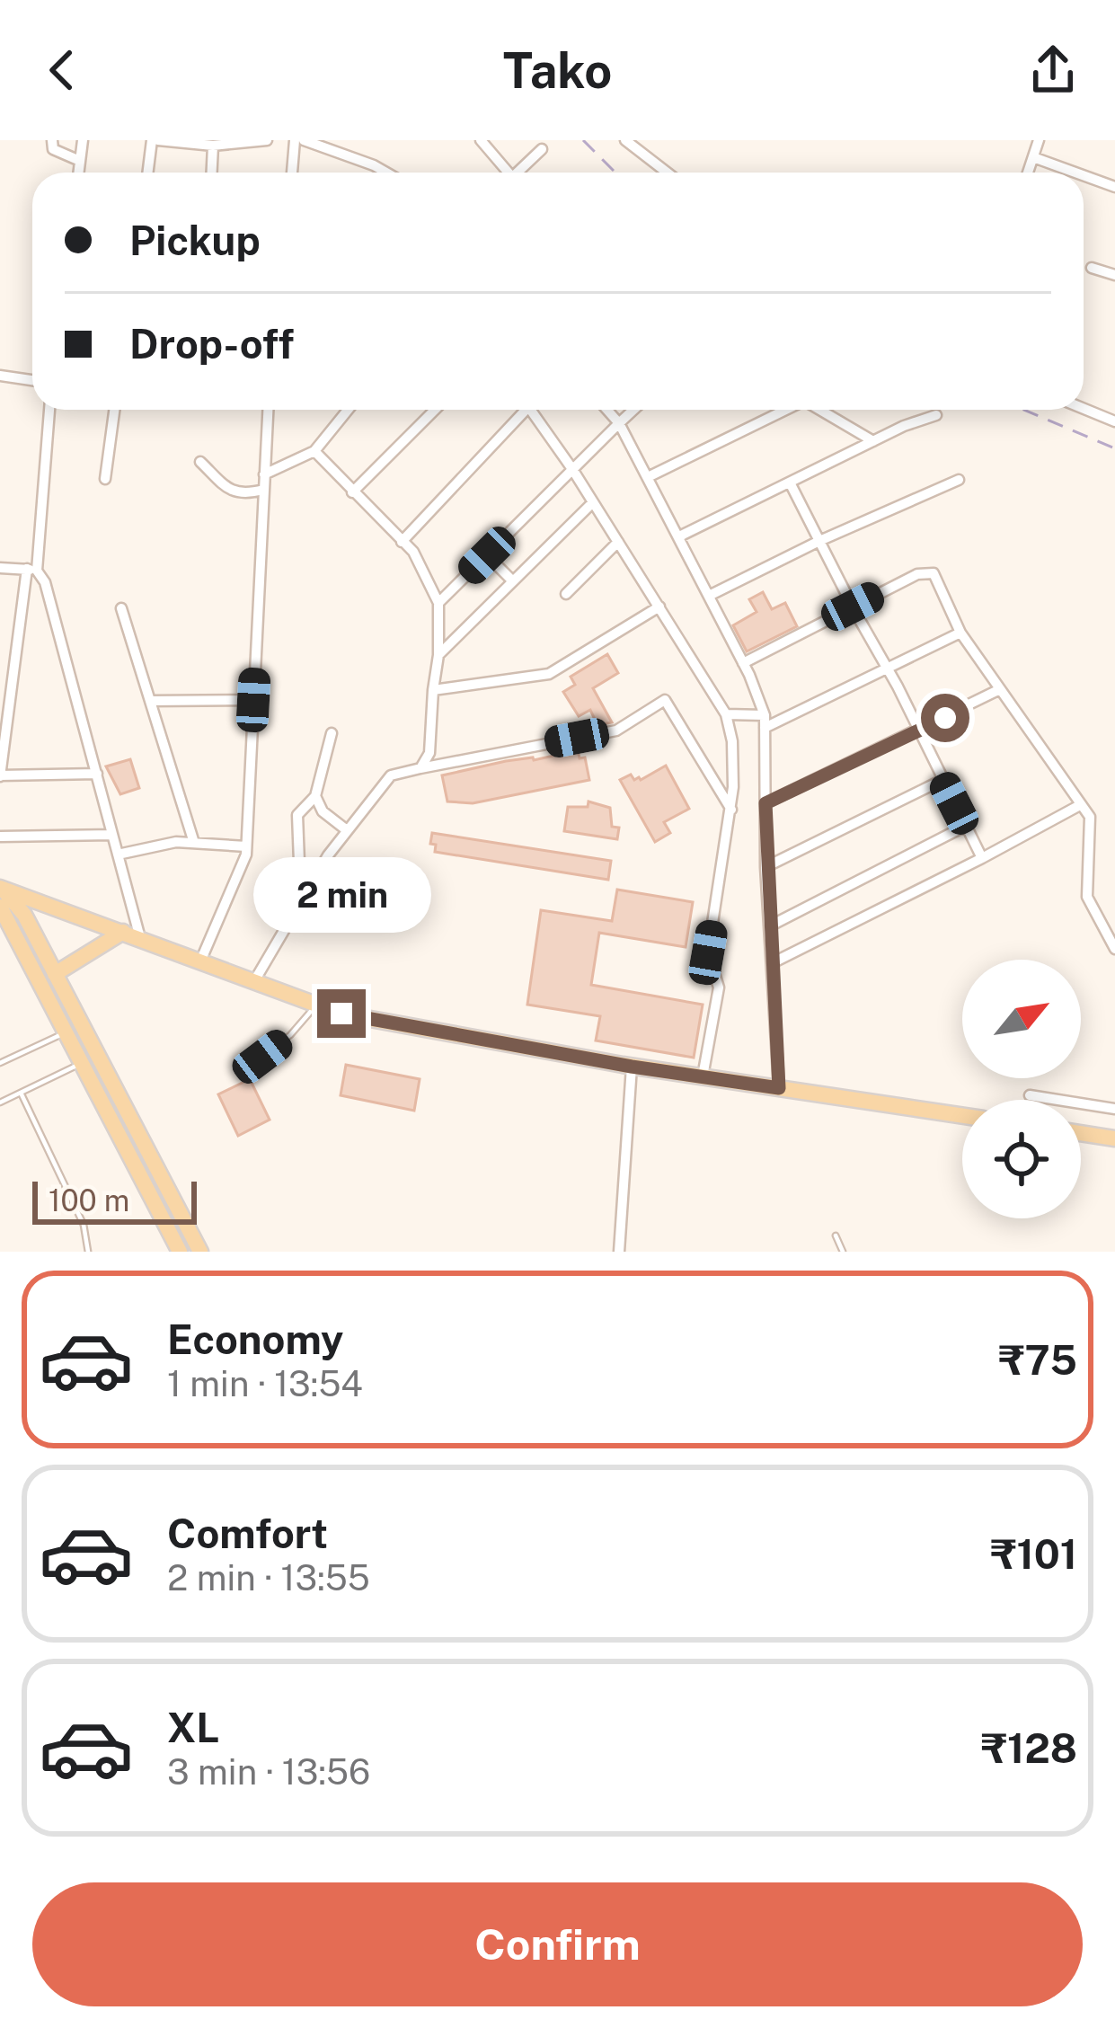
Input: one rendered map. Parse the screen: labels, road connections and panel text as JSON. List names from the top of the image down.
{
  "scale_bar": "100 m",
  "north": "top right",
  "page": {
    "header": "Tako",
    "banner": ["Pickup", "Drop-off"],
    "bubble": "2 min",
    "scale": "100 m",
    "list": [
      {
        "name": "Economy",
        "note": "1 min · 13:54",
        "value": "₹75"
      },
      {
        "name": "Comfort",
        "note": "2 min · 13:55",
        "value": "₹101"
      },
      {
        "name": "XL",
        "note": "3 min · 13:56",
        "value": "₹128"
      }
    ],
    "buttons": "Confirm"
  }
}
